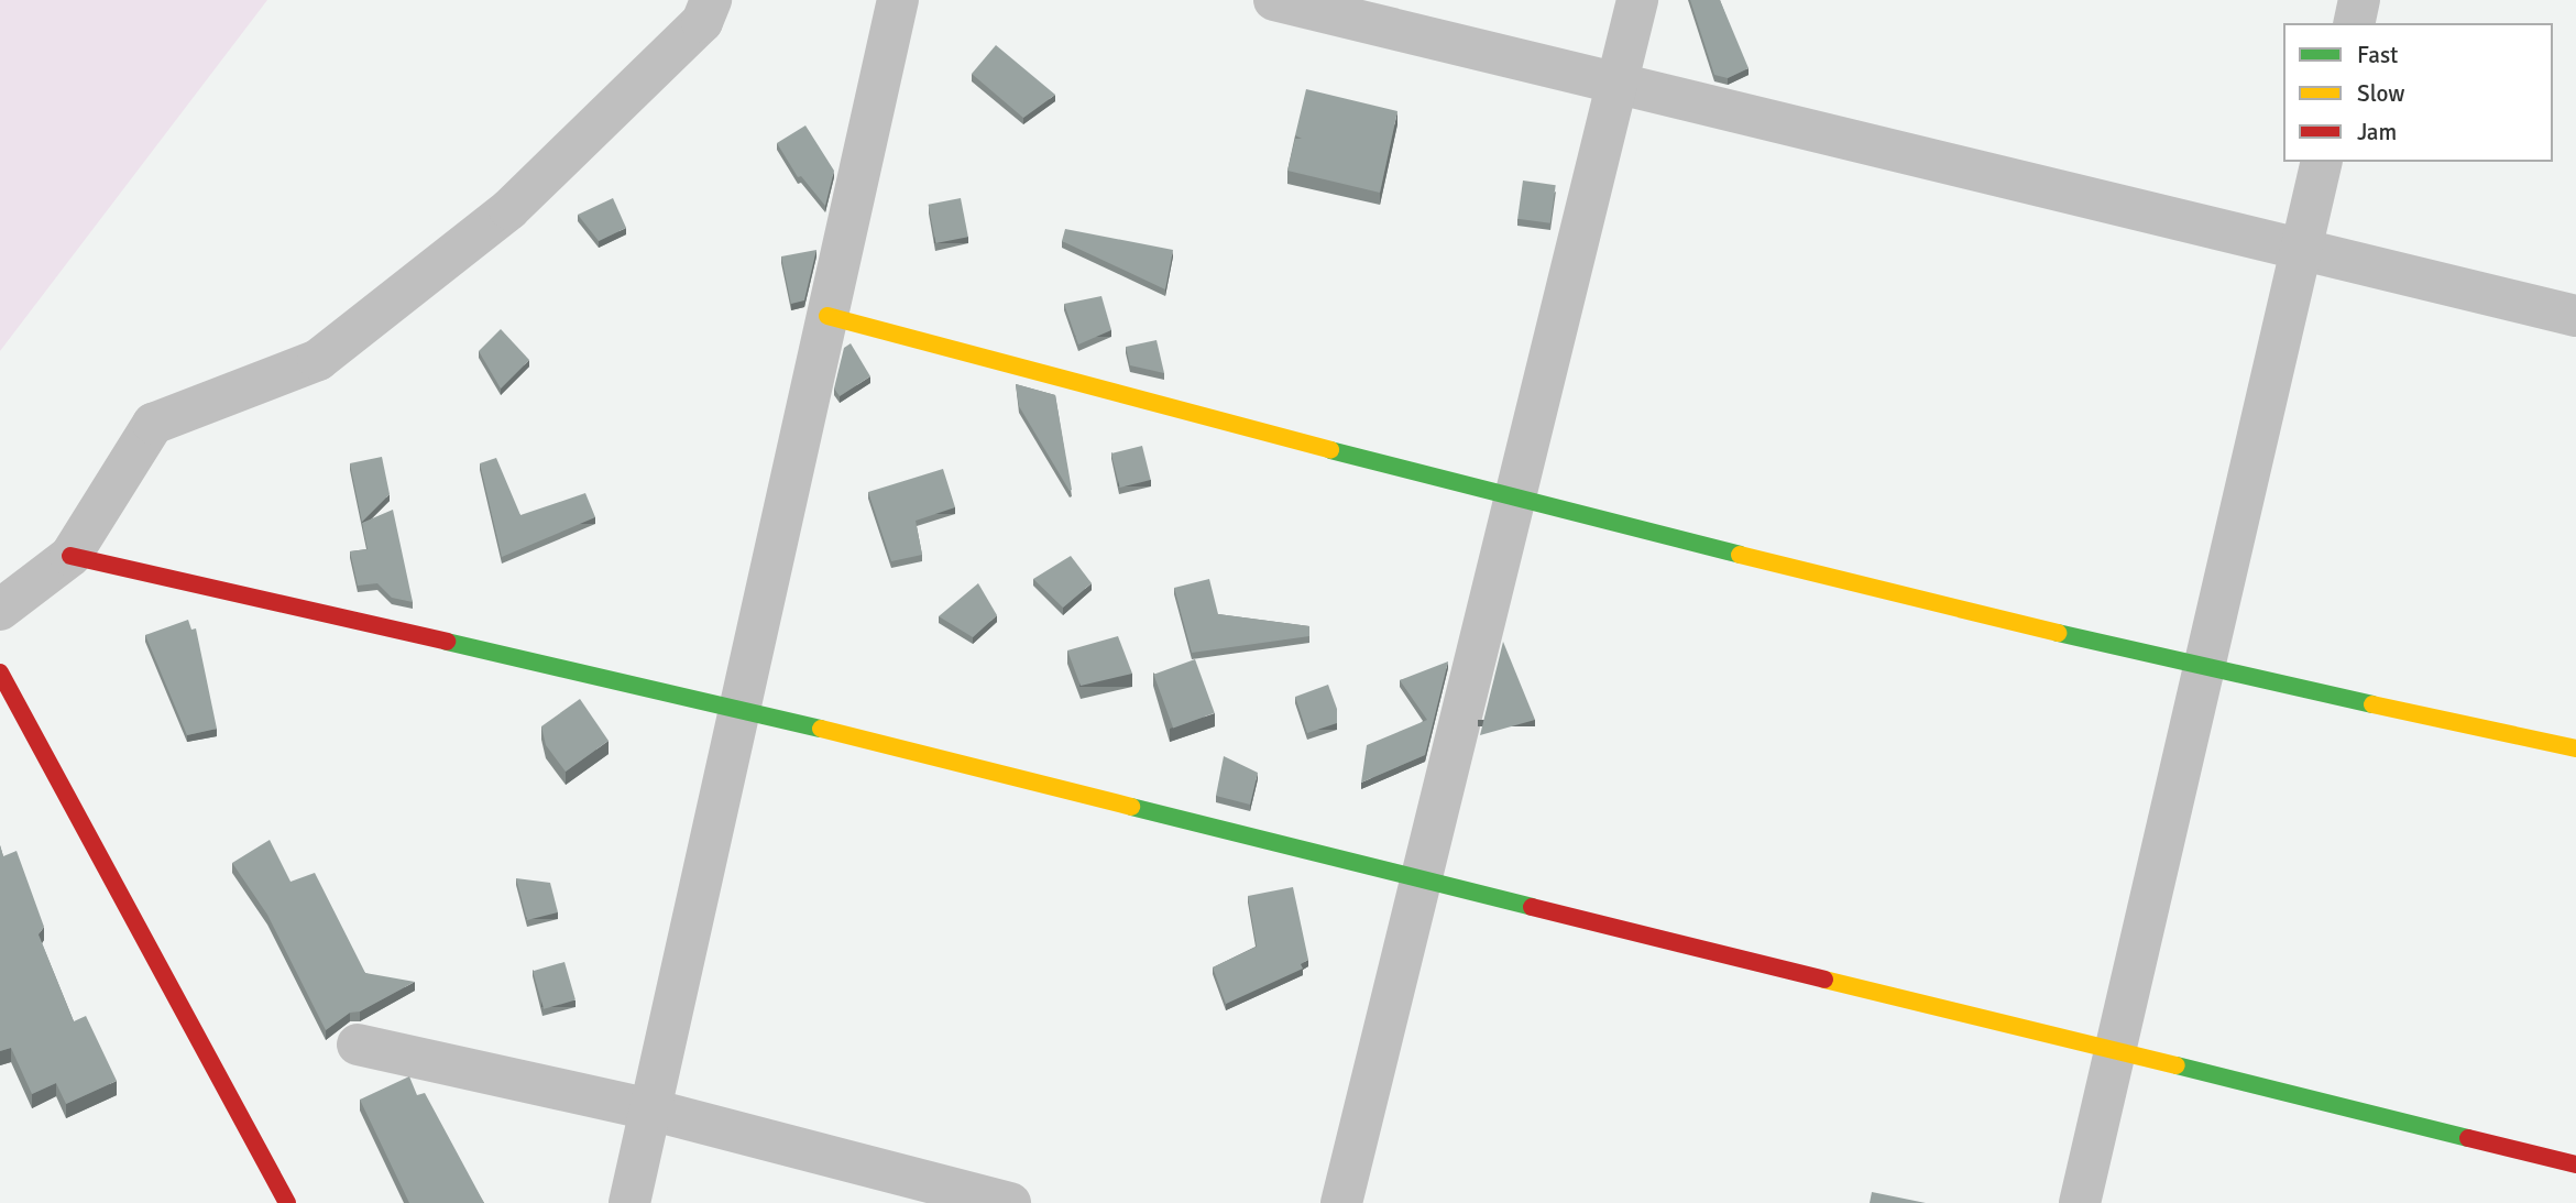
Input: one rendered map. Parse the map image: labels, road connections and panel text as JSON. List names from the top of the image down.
{
  "legend": ["Fast", "Slow", "Jam"]
}
